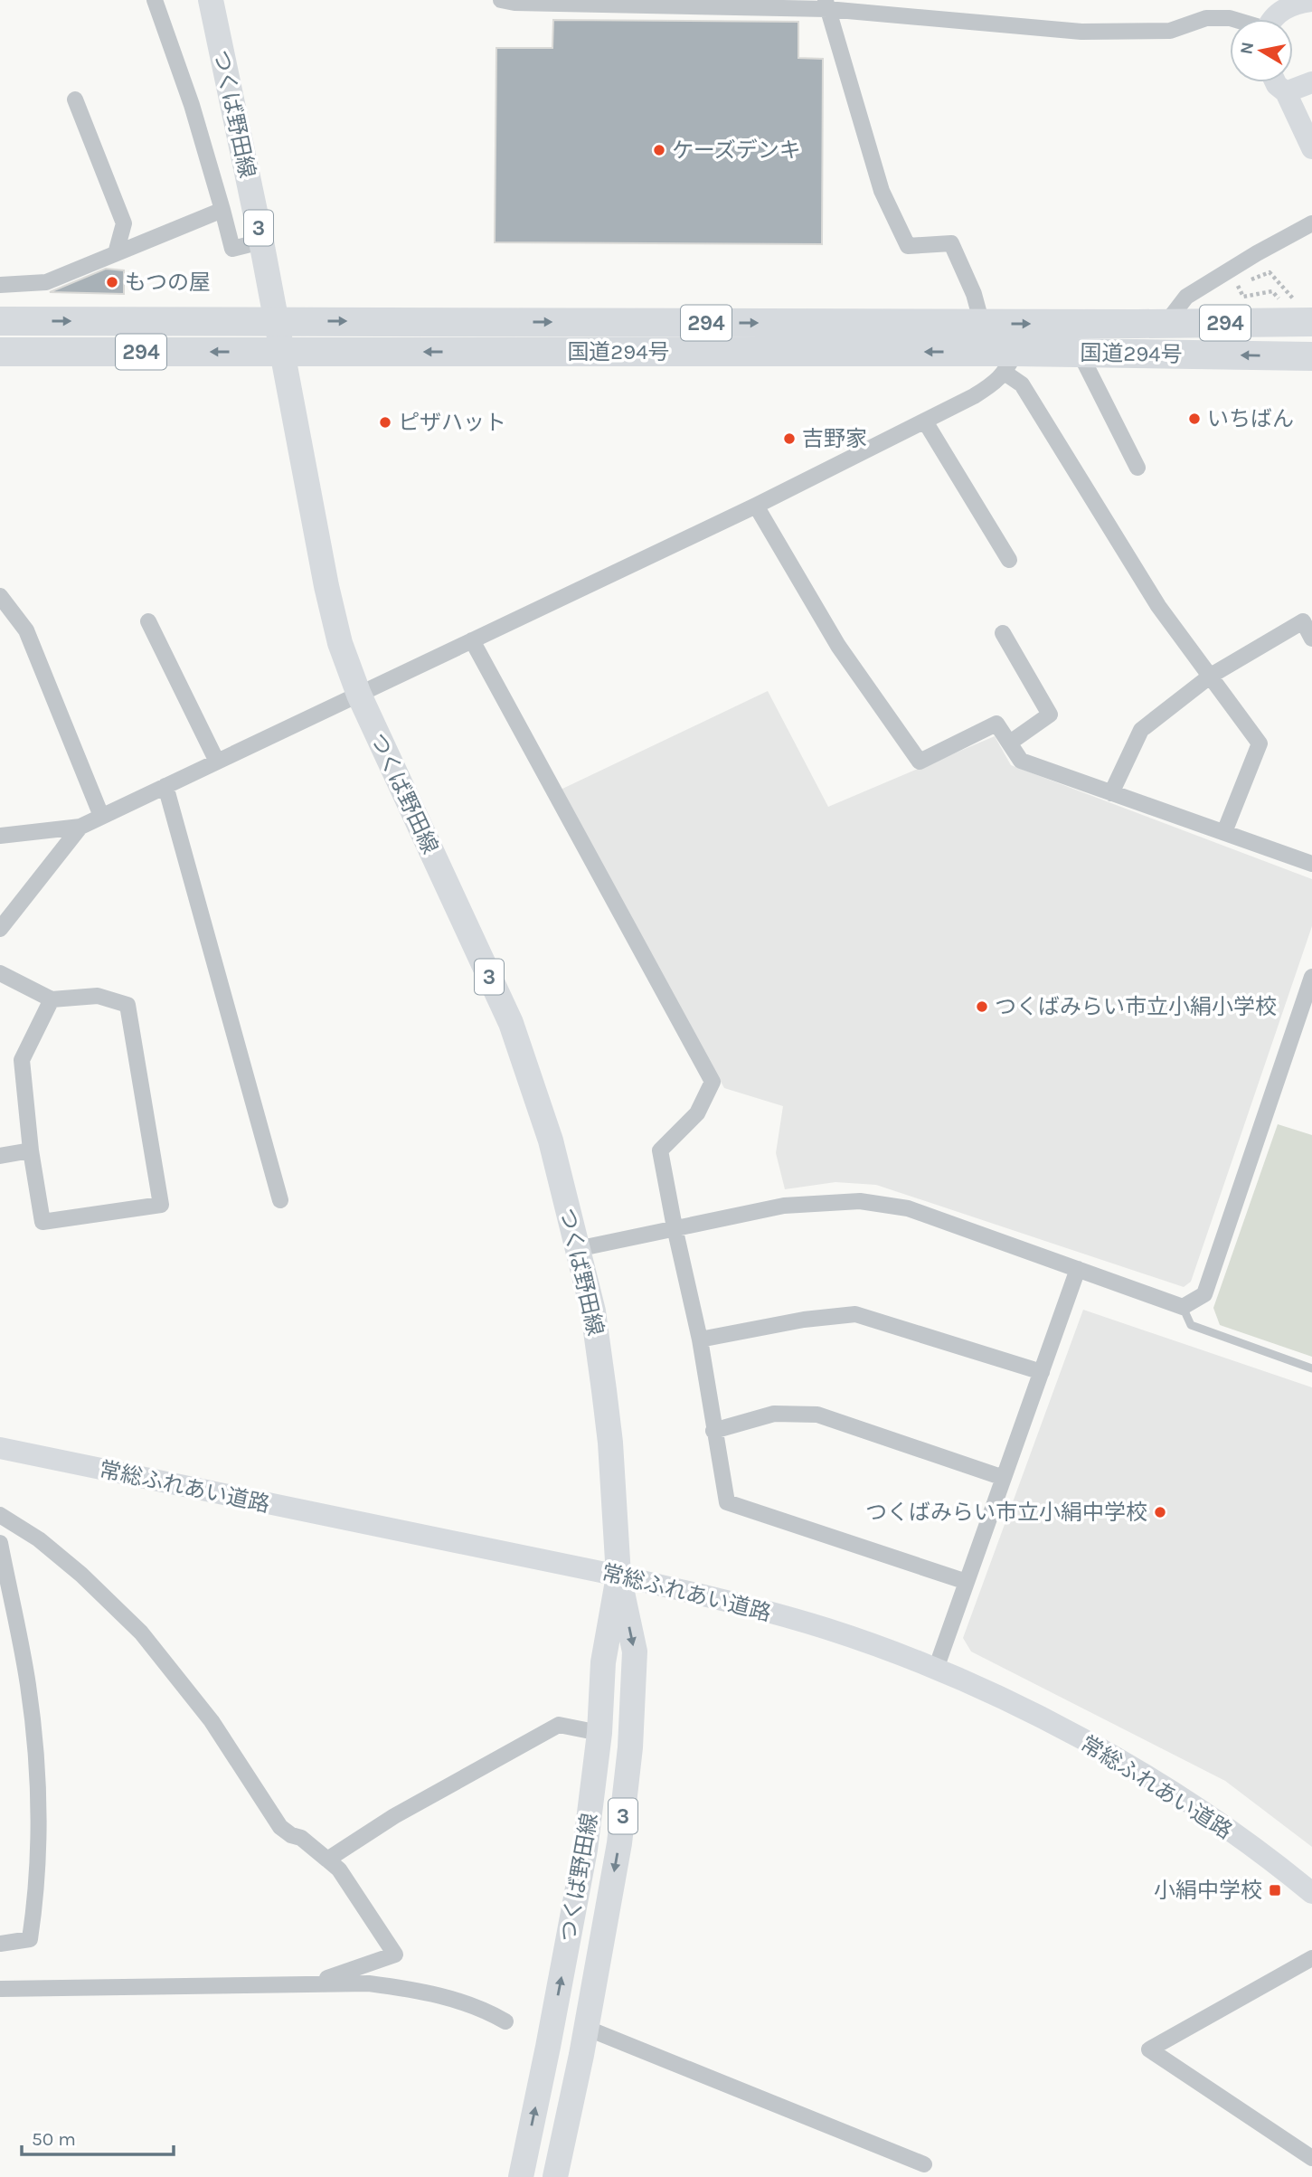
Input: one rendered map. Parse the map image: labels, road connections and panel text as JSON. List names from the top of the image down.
{
  "streets": {
    "highway": ["294", "国道294号"],
    "main road": ["つくば野田線", "3"],
    "street": ["常総ふれあい道路"]
  },
  "crossings": [
    ["つくば野田線", "国道294号"],
    ["つくば野田線", "常総ふれあい道路"]
  ],
  "places": {
    "other": [
      "ケーズデンキ",
      "もつの屋",
      "いちばん",
      "ピザハット",
      "吉野家",
      "つくばみらい市立小絹小学校",
      "つくばみらい市立小絹中学校"
    ],
    "transit": ["小絹中学校"]
  },
  "scale_bar": "50 m",
  "north": "left"
}
